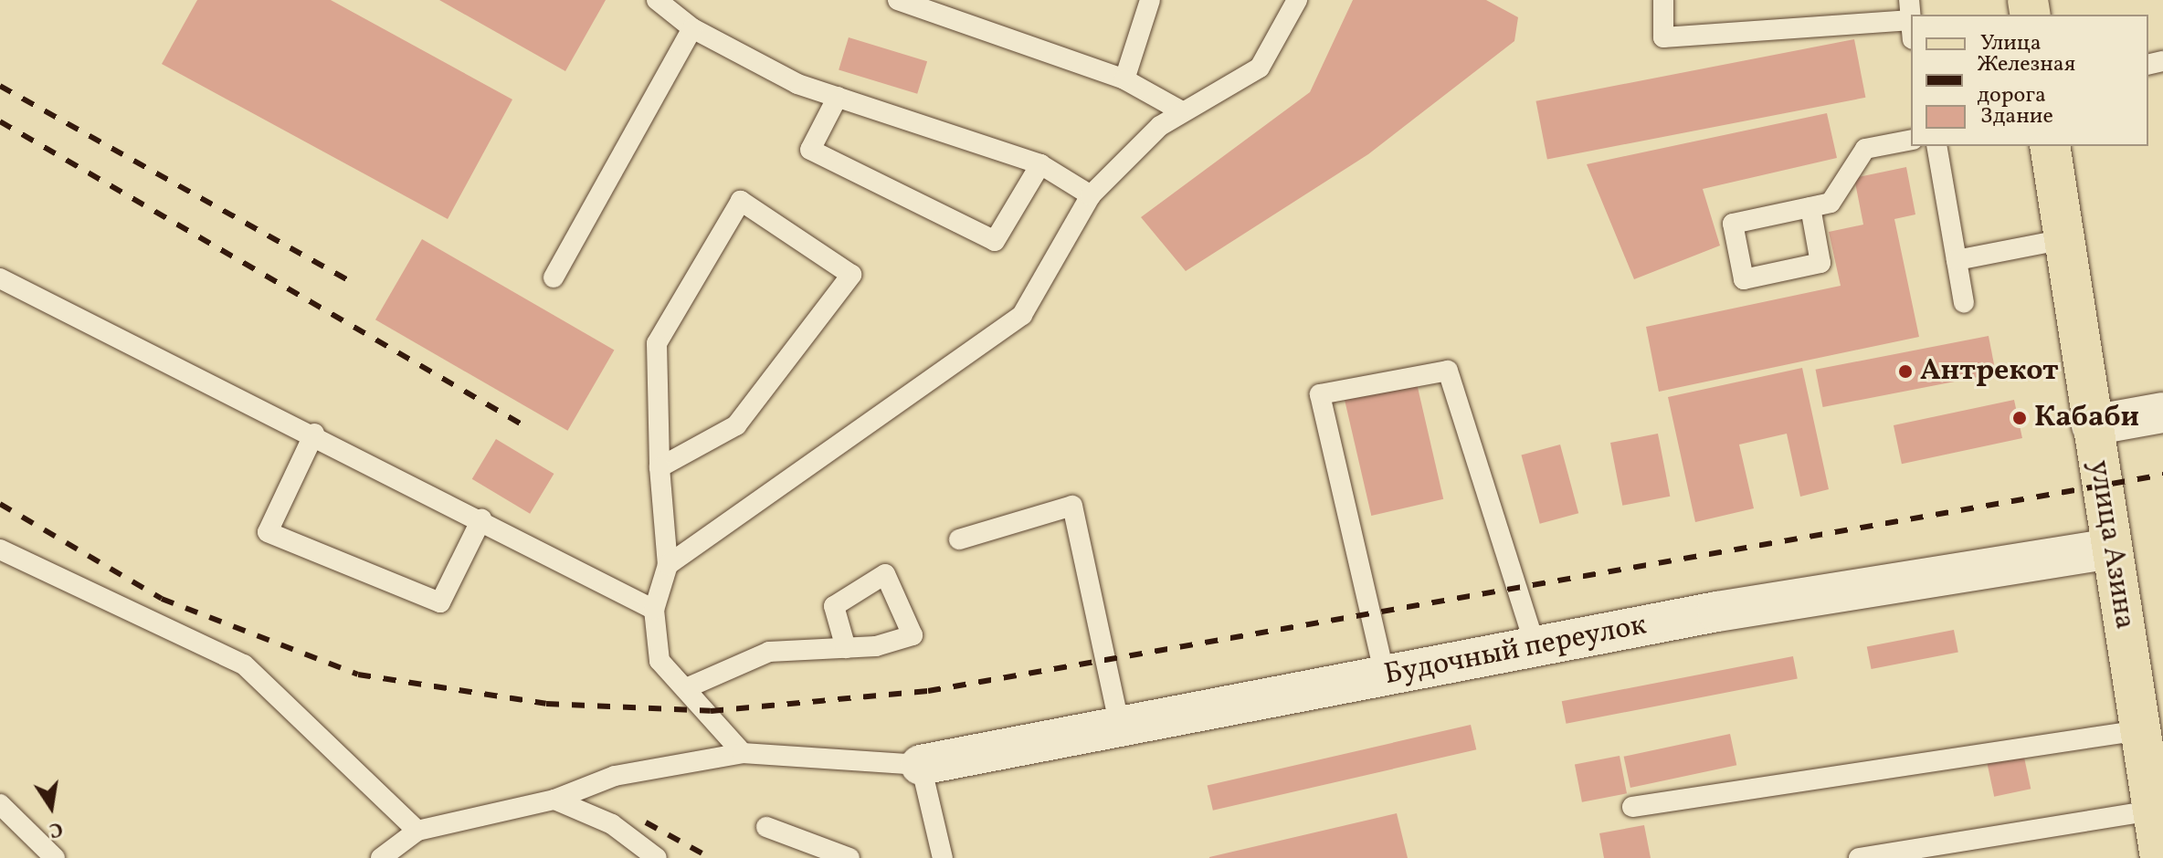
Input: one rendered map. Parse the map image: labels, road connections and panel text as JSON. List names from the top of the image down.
{
  "streets": {
    "main road": ["улица Азина"],
    "street": ["Будочный переулок"]
  },
  "crossings": [
    ["улица Азина", "Будочный переулок"]
  ],
  "places": ["Антрекот", "Кабаби"],
  "legend": ["Улица", "Железная дорога", "Здание"],
  "north": "bottom"
}
